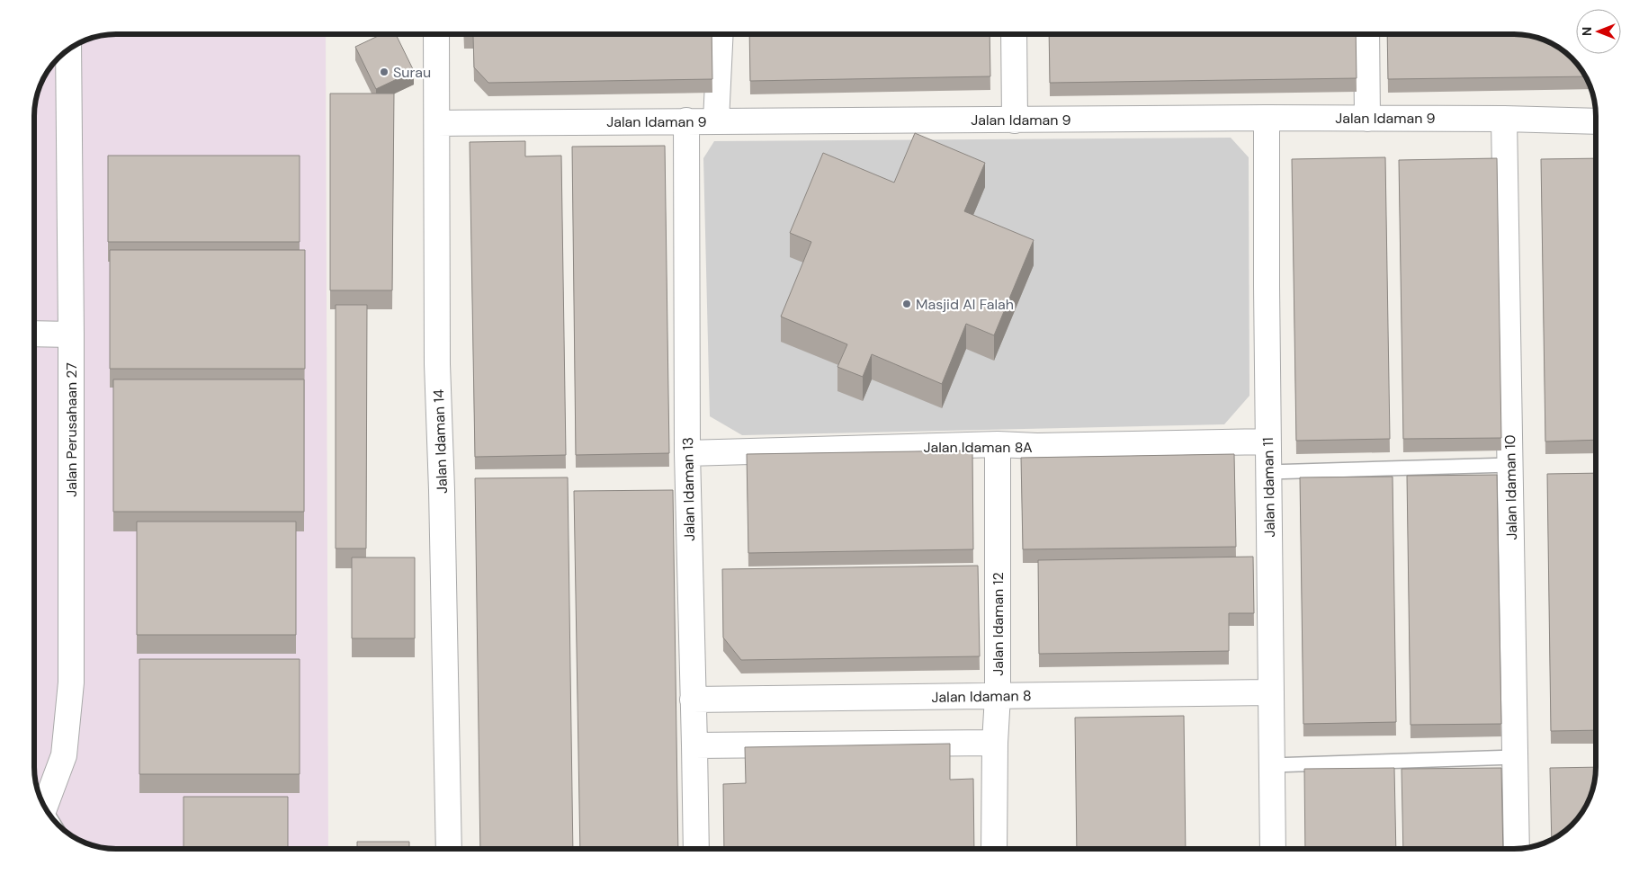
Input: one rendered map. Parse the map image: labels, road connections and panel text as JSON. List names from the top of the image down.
{
  "streets": {
    "street": [
      "Jalan Idaman 9",
      "Jalan Perusahaan 27",
      "Jalan Idaman 14",
      "Jalan Idaman 8A",
      "Jalan Idaman 11",
      "Jalan Idaman 10",
      "Jalan Idaman 13",
      "Jalan Idaman 12",
      "Jalan Idaman 8"
    ]
  },
  "crossings": [
    ["Jalan Idaman 9", "Jalan Idaman 14"],
    ["Jalan Idaman 9", "Jalan Idaman 11"],
    ["Jalan Idaman 9", "Jalan Idaman 10"],
    ["Jalan Idaman 9", "Jalan Idaman 13"],
    ["Jalan Idaman 8A", "Jalan Idaman 11"],
    ["Jalan Idaman 8A", "Jalan Idaman 13"],
    ["Jalan Idaman 8A", "Jalan Idaman 12"],
    ["Jalan Idaman 11", "Jalan Idaman 8"],
    ["Jalan Idaman 13", "Jalan Idaman 8"],
    ["Jalan Idaman 12", "Jalan Idaman 8"]
  ],
  "places": ["Surau", "Masjid Al Falah"],
  "north": "left"
}
